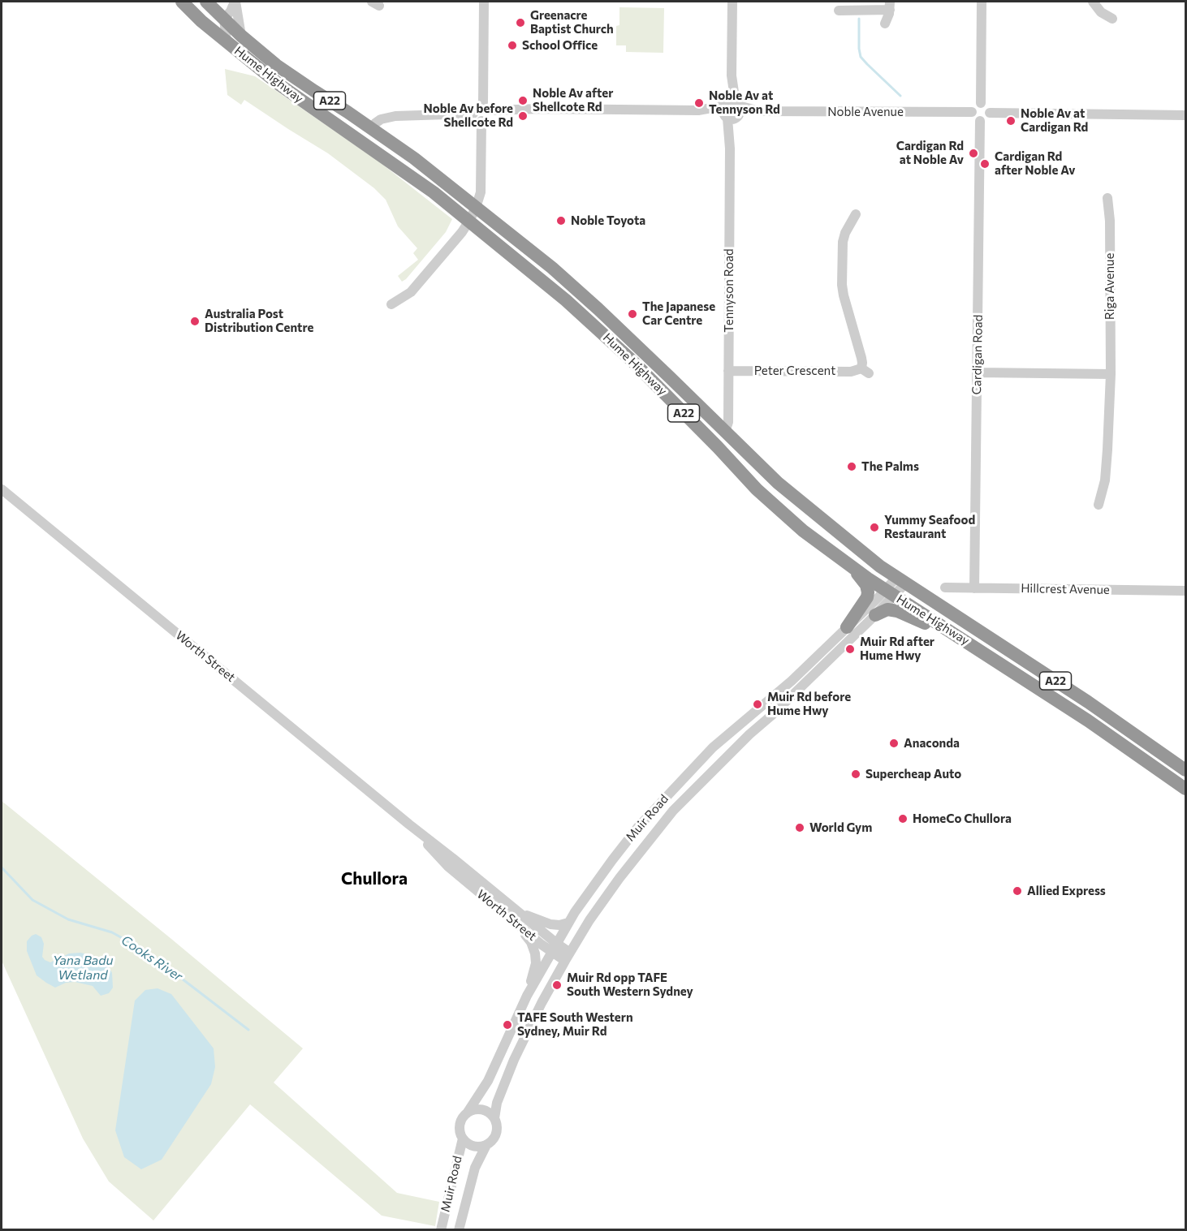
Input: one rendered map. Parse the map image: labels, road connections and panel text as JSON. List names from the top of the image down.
{
  "streets": {
    "highway": ["Hume Highway", "A22"],
    "street": [
      "Noble Avenue",
      "Riga Avenue",
      "Tennyson Road",
      "Cardigan Road",
      "Peter Crescent",
      "Hillcrest Avenue",
      "Worth Street",
      "Muir Road"
    ]
  },
  "crossings": [
    ["Hume Highway", "Tennyson Road"],
    ["Hume Highway", "Muir Road"],
    ["Noble Avenue", "Tennyson Road"],
    ["Noble Avenue", "Cardigan Road"],
    ["Tennyson Road", "Peter Crescent"],
    ["Cardigan Road", "Hillcrest Avenue"],
    ["Worth Street", "Muir Road"]
  ],
  "districts": ["Chullora"],
  "water": ["Cooks River", "Yana Badu Wetland"],
  "places": [
    "Greenacre Baptist Church",
    "School Office",
    "Noble Av after Shellcote Rd",
    "Noble Av at Tennyson Rd",
    "Noble Av before Shellcote Rd",
    "Noble Av at Cardigan Rd",
    "Cardigan Rd at Noble Av",
    "Cardigan Rd after Noble Av",
    "Noble Toyota",
    "The Japanese Car Centre",
    "Australia Post Distribution Centre",
    "The Palms",
    "Yummy Seafood Restaurant",
    "Muir Rd after Hume Hwy",
    "Muir Rd before Hume Hwy",
    "Anaconda",
    "Supercheap Auto",
    "HomeCo Chullora",
    "World Gym",
    "Allied Express",
    "Muir Rd opp TAFE South Western Sydney",
    "TAFE South Western Sydney, Muir Rd"
  ]
}
